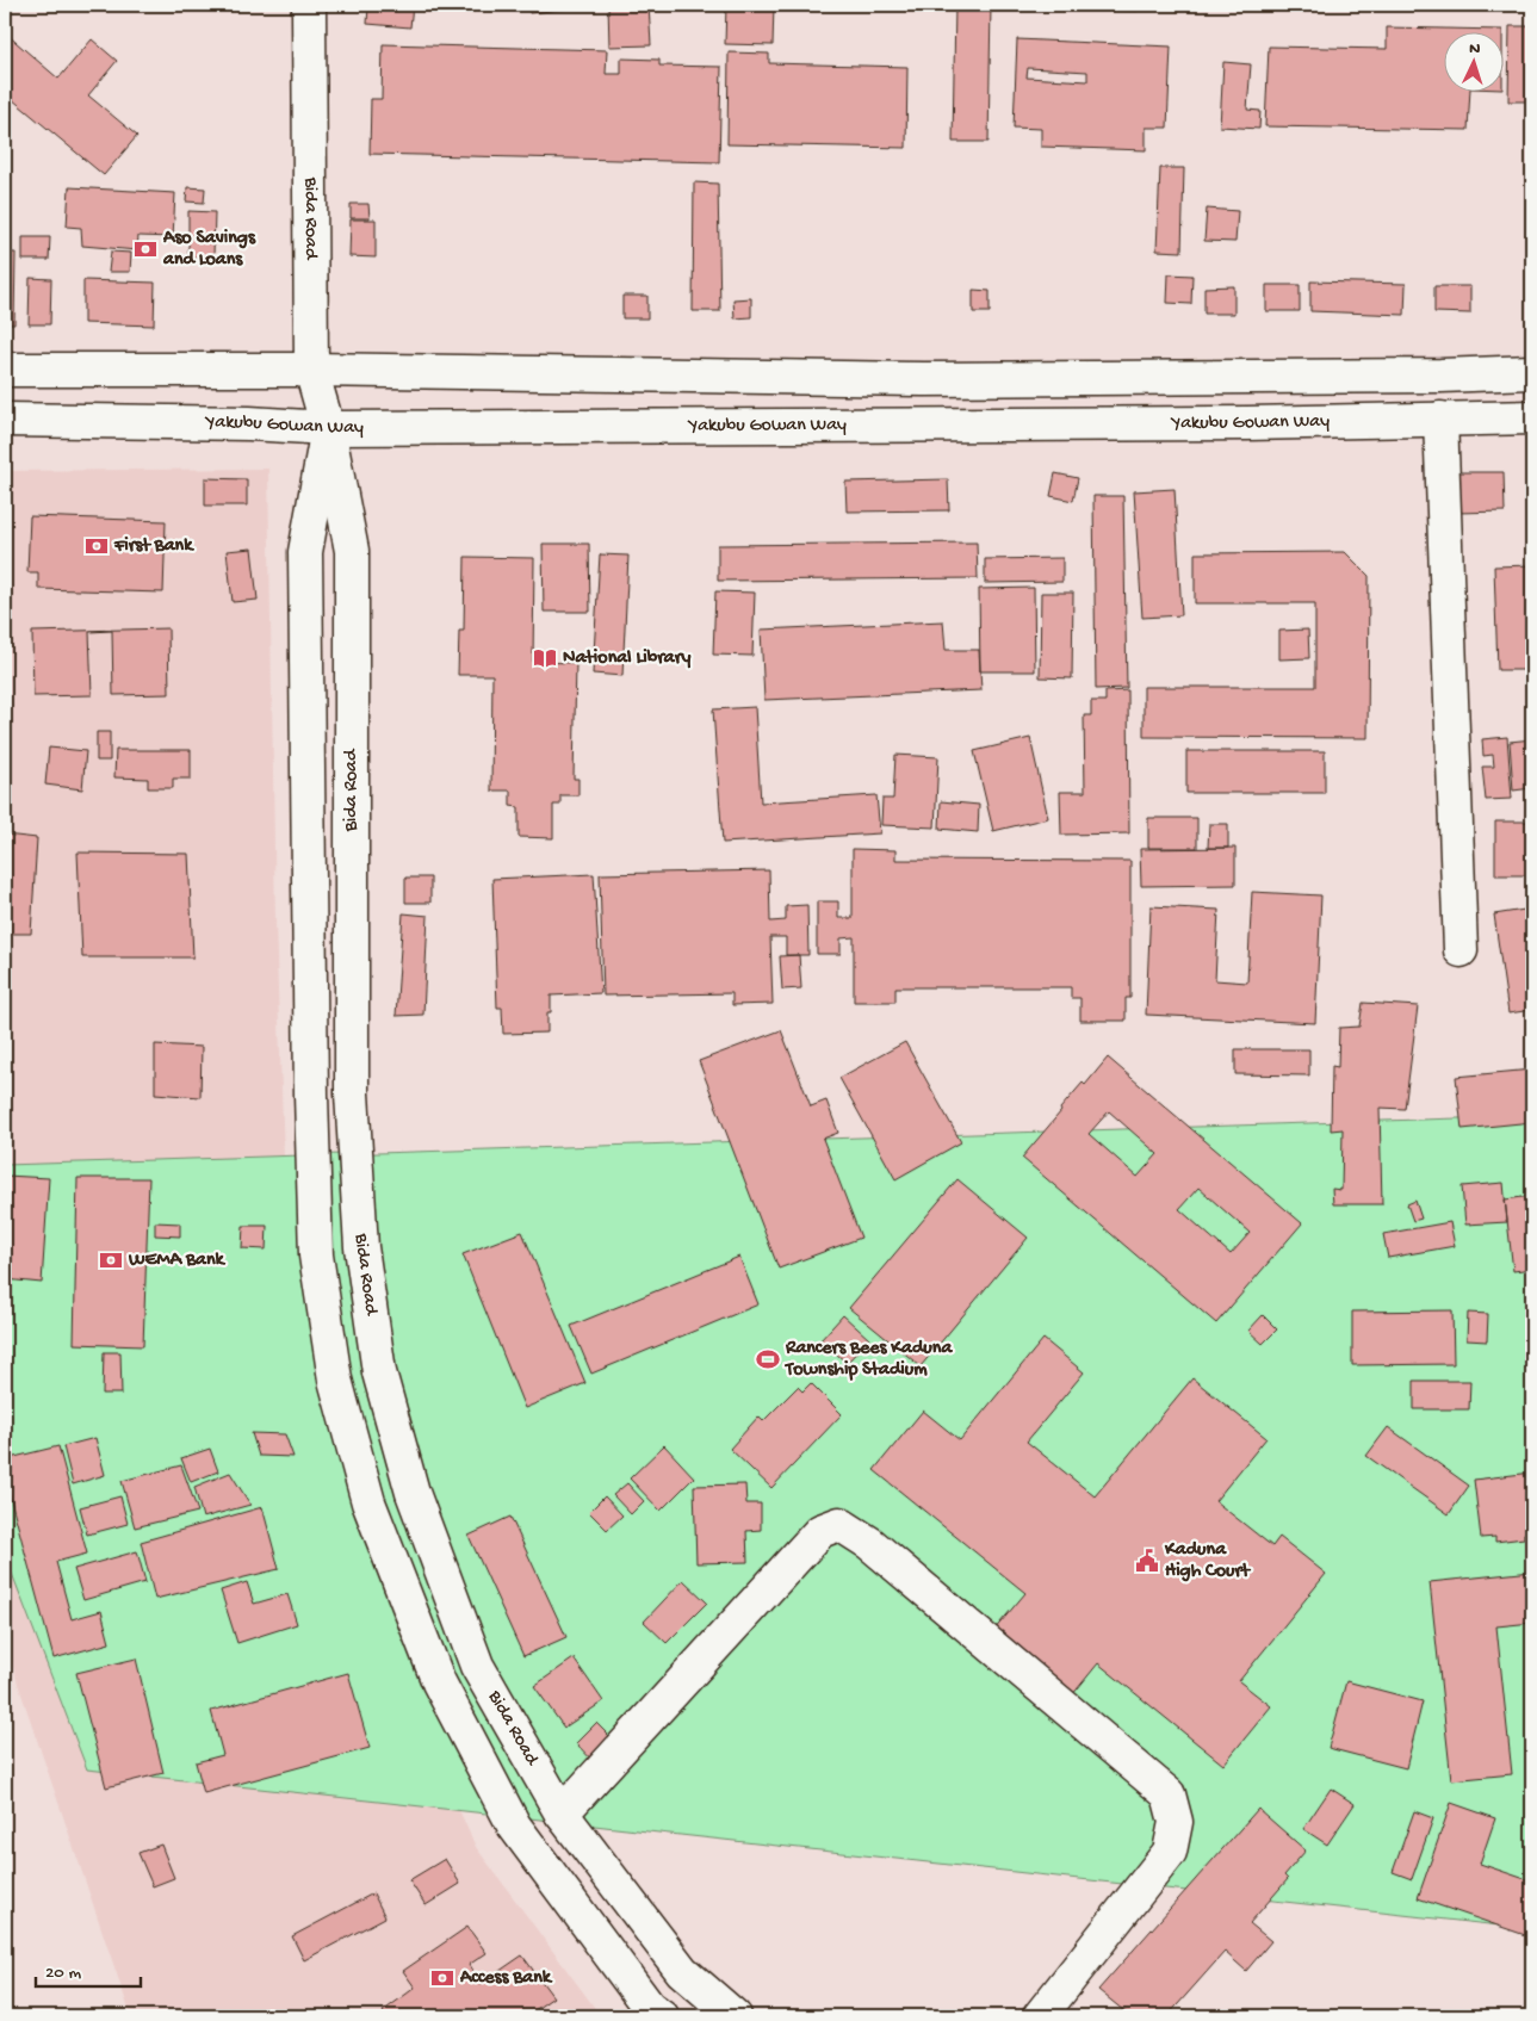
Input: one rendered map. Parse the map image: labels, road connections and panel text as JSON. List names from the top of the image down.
{
  "streets": {
    "street": ["Bida Road", "Yakubu Gowan Way"]
  },
  "crossings": [
    ["Bida Road", "Yakubu Gowan Way"]
  ],
  "places": {
    "bank": [
      "Aso Savings and Loans",
      "First Bank",
      "WEMA Bank",
      "Access Bank"
    ],
    "library": ["National Library"],
    "sports": ["Rancers Bees Kaduna Township Stadium"],
    "public building": ["Kaduna High Court"]
  },
  "scale_bar": "20 m",
  "north": "top"
}
